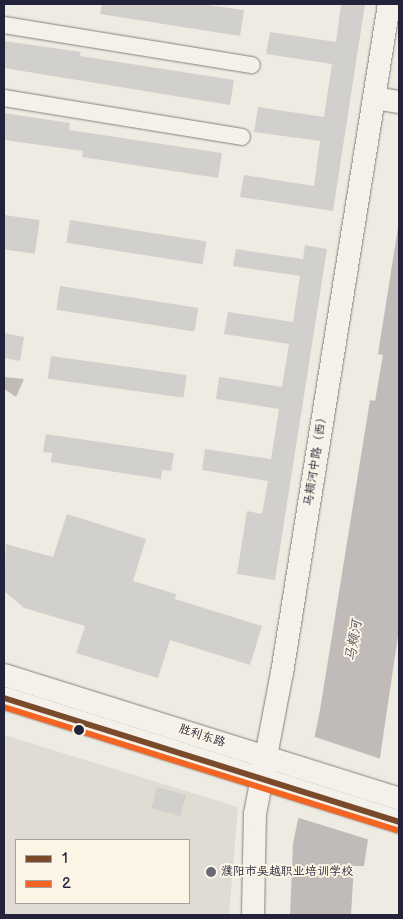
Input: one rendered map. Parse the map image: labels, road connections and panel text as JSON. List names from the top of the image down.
{
  "streets": {
    "street": ["马颊河中路（西）", "胜利东路"]
  },
  "crossings": [
    ["马颊河中路（西）", "胜利东路"]
  ],
  "water": ["马颊河"],
  "places": ["濮阳市吴越职业培训学校"],
  "lines": ["transit line 1", "transit line 2"],
  "legend": ["1", "2"]
}
